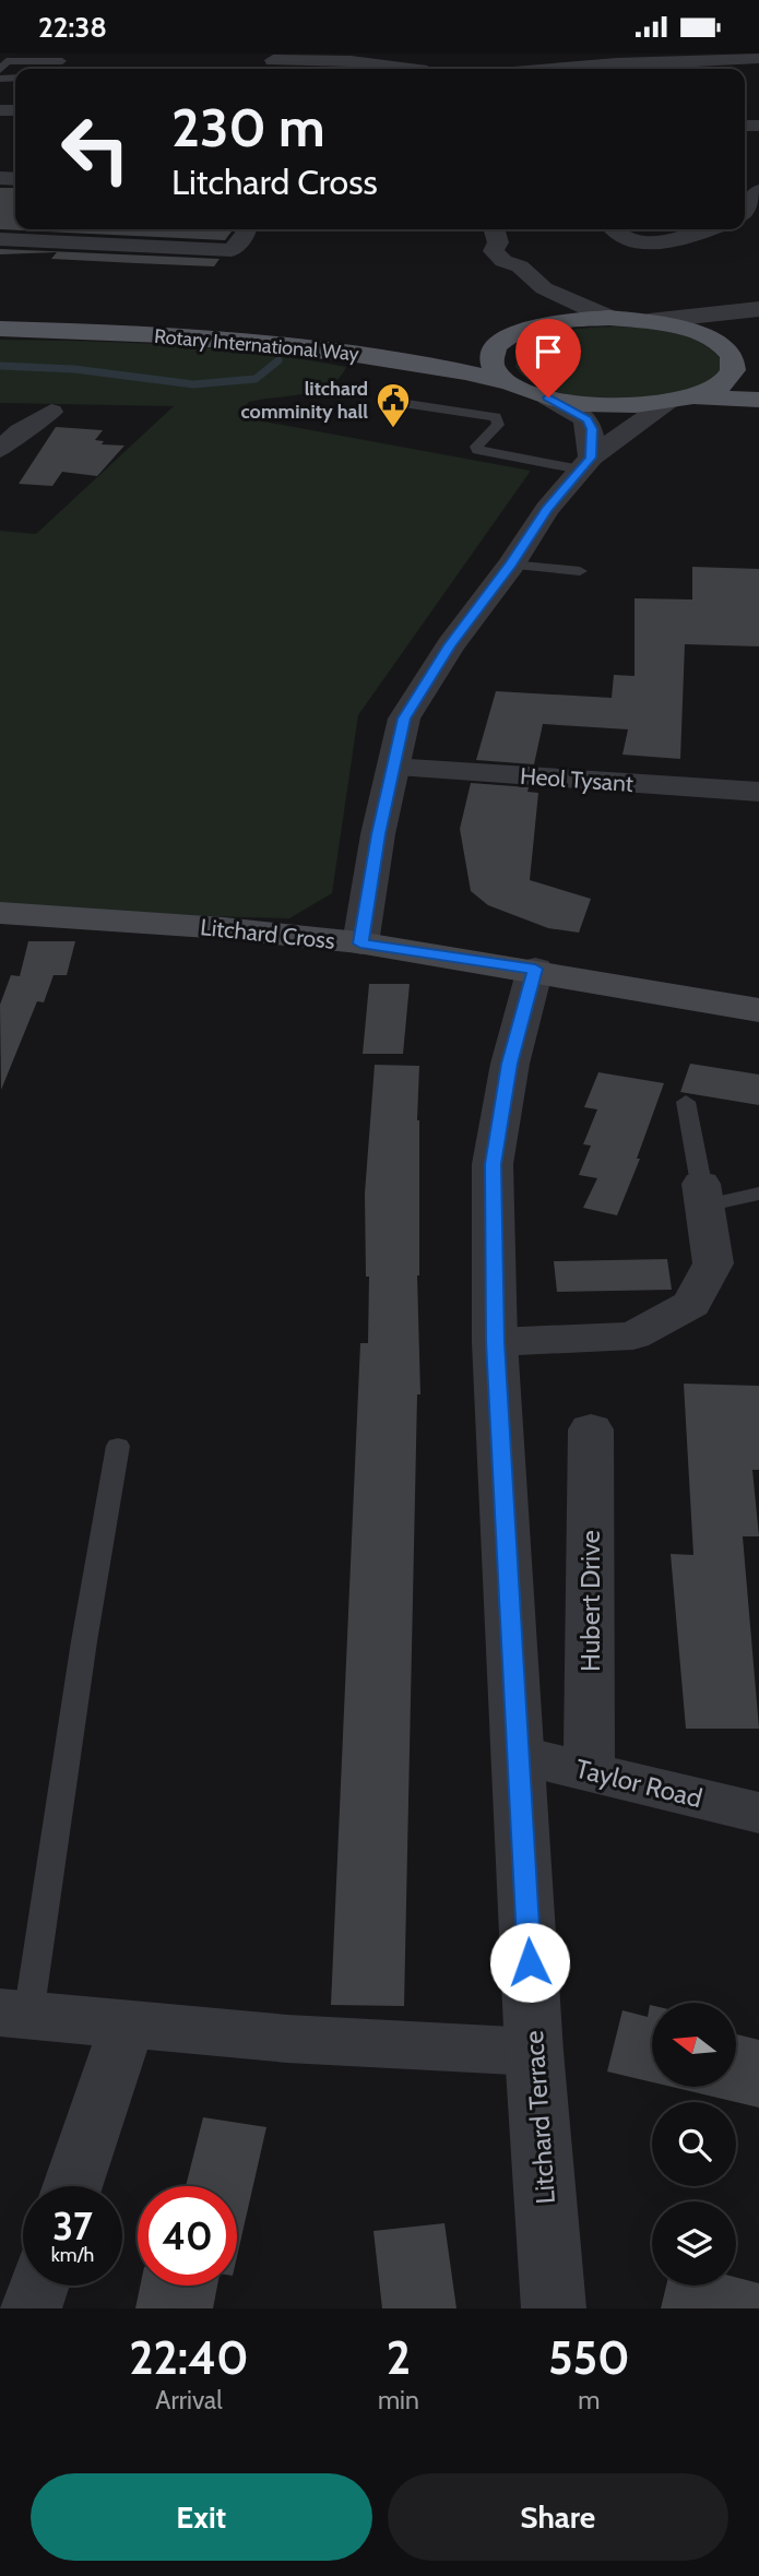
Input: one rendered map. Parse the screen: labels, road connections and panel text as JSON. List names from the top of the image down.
{
  "streets": {
    "main road": ["Rotary International Way", "Litchard Cross"],
    "street": [
      "Heol Tysant",
      "Hubert Drive",
      "Taylor Road",
      "Litchard Terrace"
    ]
  },
  "crossings": [
    ["Litchard Cross", "Litchard Terrace"],
    ["Hubert Drive", "Taylor Road"],
    ["Taylor Road", "Litchard Terrace"]
  ],
  "places": {
    "public building": ["litchard comminity hall"]
  },
  "north": "left",
  "page": {
    "status": "22:38",
    "turn": ["230 m", "Litchard Cross"],
    "speed": "37 km/h",
    "limit": "40",
    "eta": [
      "22:40",
      "Arrival",
      "2",
      "min",
      "550",
      "m"
    ],
    "buttons": ["Exit", "Share"]
  }
}
